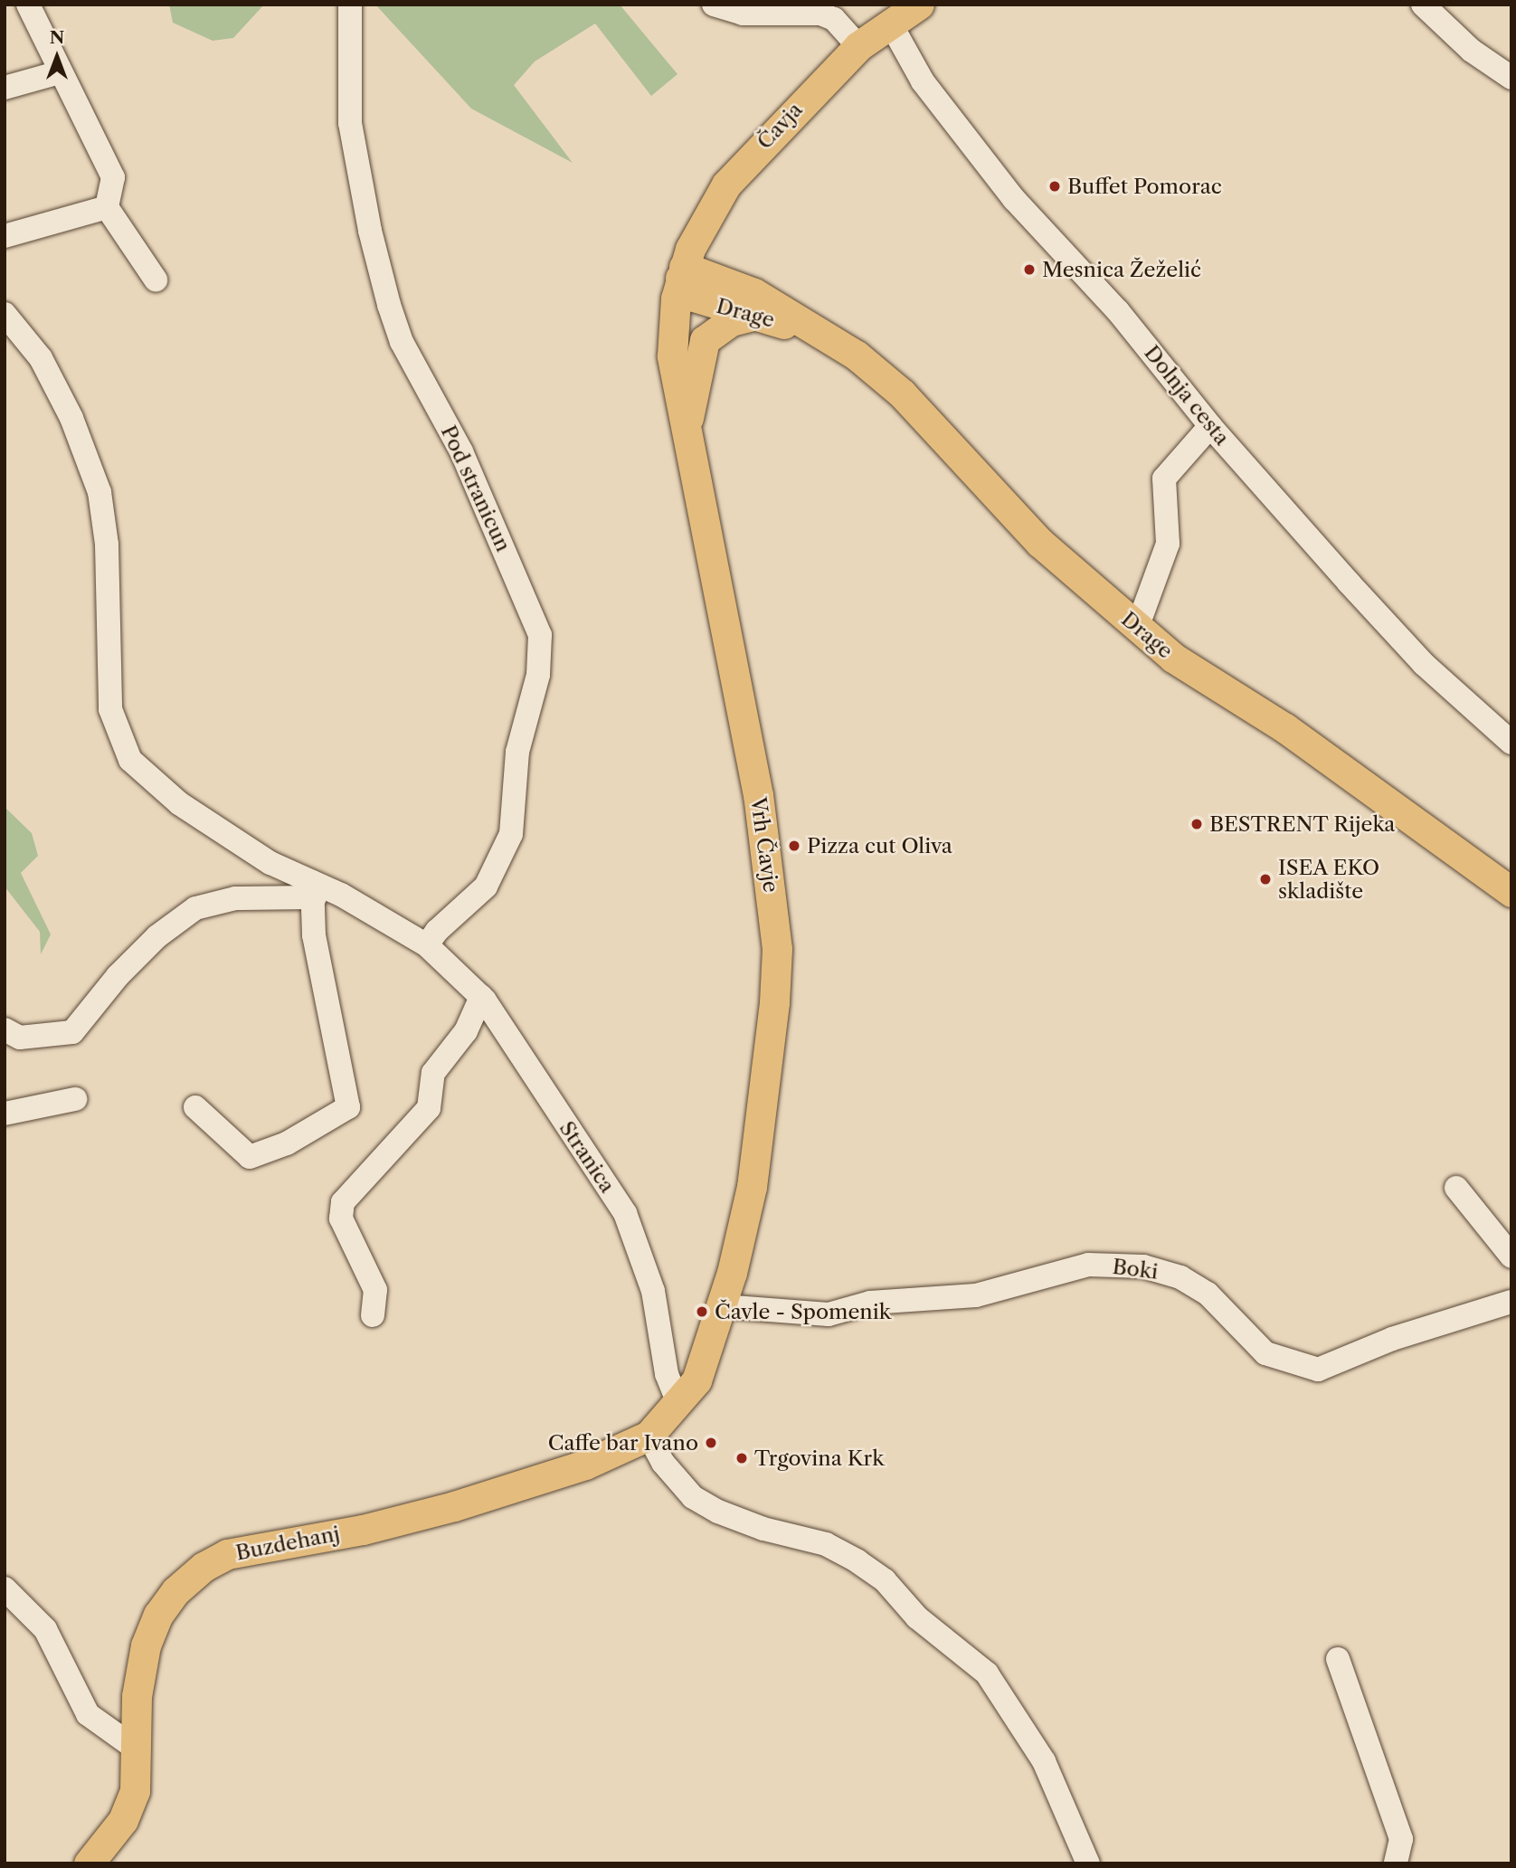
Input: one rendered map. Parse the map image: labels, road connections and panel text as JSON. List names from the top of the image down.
{
  "streets": {
    "main road": [
      "Čavja",
      "Drage",
      "Vrh Čavje",
      "Buzdehanj"
    ],
    "street": [
      "Dolnja cesta",
      "Pod stranicun",
      "Stranica",
      "Boki"
    ]
  },
  "crossings": [
    ["Čavja", "Drage"],
    ["Čavja", "Dolnja cesta"],
    ["Čavja", "Vrh Čavje"],
    ["Drage", "Vrh Čavje"],
    ["Pod stranicun", "Stranica"],
    ["Vrh Čavje", "Stranica"],
    ["Vrh Čavje", "Boki"],
    ["Vrh Čavje", "Buzdehanj"],
    ["Stranica", "Buzdehanj"]
  ],
  "places": [
    "Buffet Pomorac",
    "Mesnica Žeželić",
    "BESTRENT Rijeka",
    "Pizza cut Oliva",
    "ISEA EKO skladište",
    "Čavle - Spomenik",
    "Caffe bar Ivano",
    "Trgovina Krk"
  ],
  "north": "top"
}
